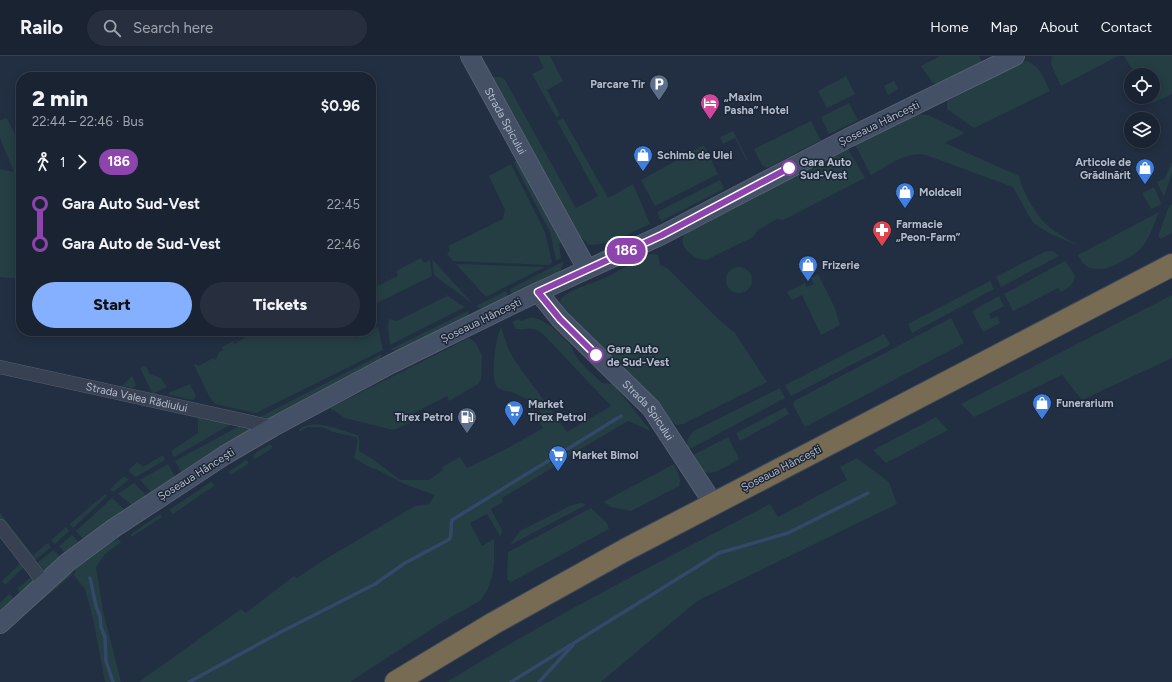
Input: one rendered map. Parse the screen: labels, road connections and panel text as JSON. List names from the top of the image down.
{
  "streets": {
    "highway": ["Șoseaua Hâncești"],
    "street": ["Strada Spicului", "Strada Valea Rădiului"]
  },
  "crossings": [
    ["Strada Spicului", "Șoseaua Hâncești"],
    ["Șoseaua Hâncești", "Strada Valea Rădiului"]
  ],
  "places": {
    "parking": ["Parcare Tir"],
    "hotel": ["„Maxim Pasha” Hotel"],
    "other": ["Gara Auto Sud-Vest", "Gara Auto de Sud-Vest"],
    "shop": [
      "Schimb de Ulei",
      "Articole de Grădinărit",
      "Moldcell",
      "Frizerie",
      "Funerarium"
    ],
    "pharmacy": ["Farmacie „Peon-Farm”"],
    "supermarket": ["Market Tirex Petrol", "Market Bimol"],
    "fuel station": ["Tirex Petrol"]
  },
  "lines": ["bus line 186"],
  "page": {
    "header": "Railo",
    "search": "Search here",
    "nav": [
      "Home",
      "Map",
      "About",
      "Contact"
    ],
    "on_map": "186",
    "heading": ["2 min", "22:44 – 22:46 · Bus", "$0.96"],
    "legs": ["1", "186"],
    "list": [
      {
        "name": "Gara Auto Sud-Vest",
        "value": "22:45"
      },
      {
        "name": "Gara Auto de Sud-Vest",
        "value": "22:46"
      }
    ],
    "buttons": ["Start", "Tickets"]
  }
}
